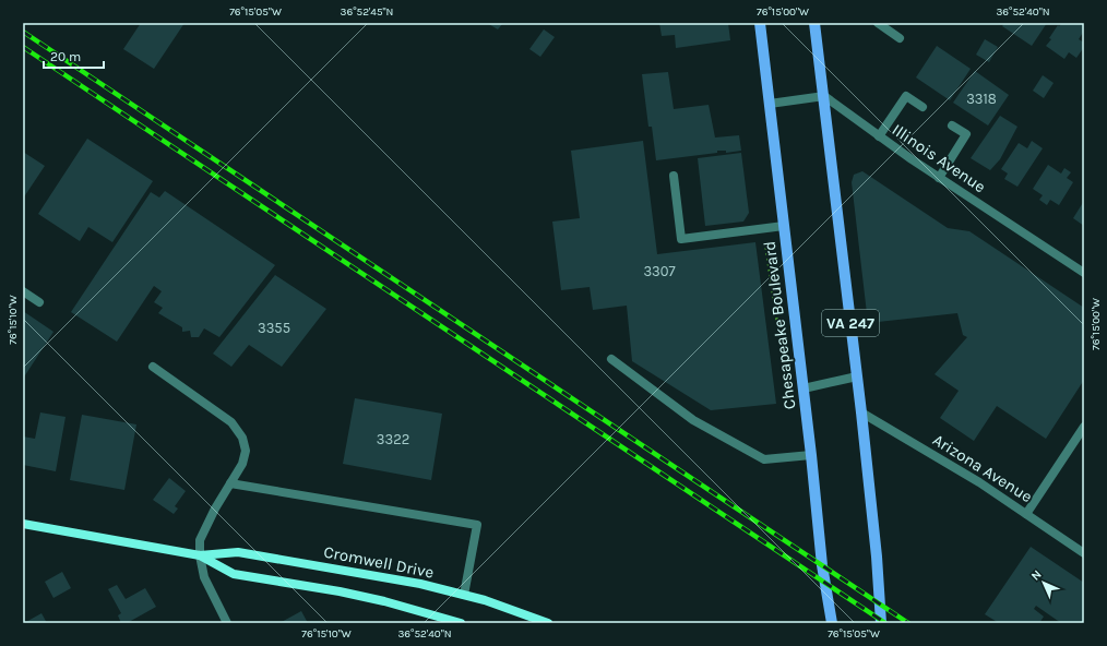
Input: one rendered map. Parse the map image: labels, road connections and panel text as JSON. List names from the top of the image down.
{
  "streets": {
    "main road": ["VA 247", "Chesapeake Boulevard"],
    "street": ["Illinois Avenue", "Arizona Avenue", "Cromwell Drive"]
  },
  "crossings": [
    ["Illinois Avenue", "VA 247"],
    ["VA 247", "Arizona Avenue"]
  ],
  "house_numbers": [
    "3318",
    "3307",
    "3355",
    "3322"
  ],
  "scale_bar": "20 m",
  "north": "top left",
  "coordinates": [
    "76°15'05\"W",
    "36°52'45\"N",
    "76°15'00\"W",
    "36°52'40\"N",
    "76°15'10\"W"
  ]
}
